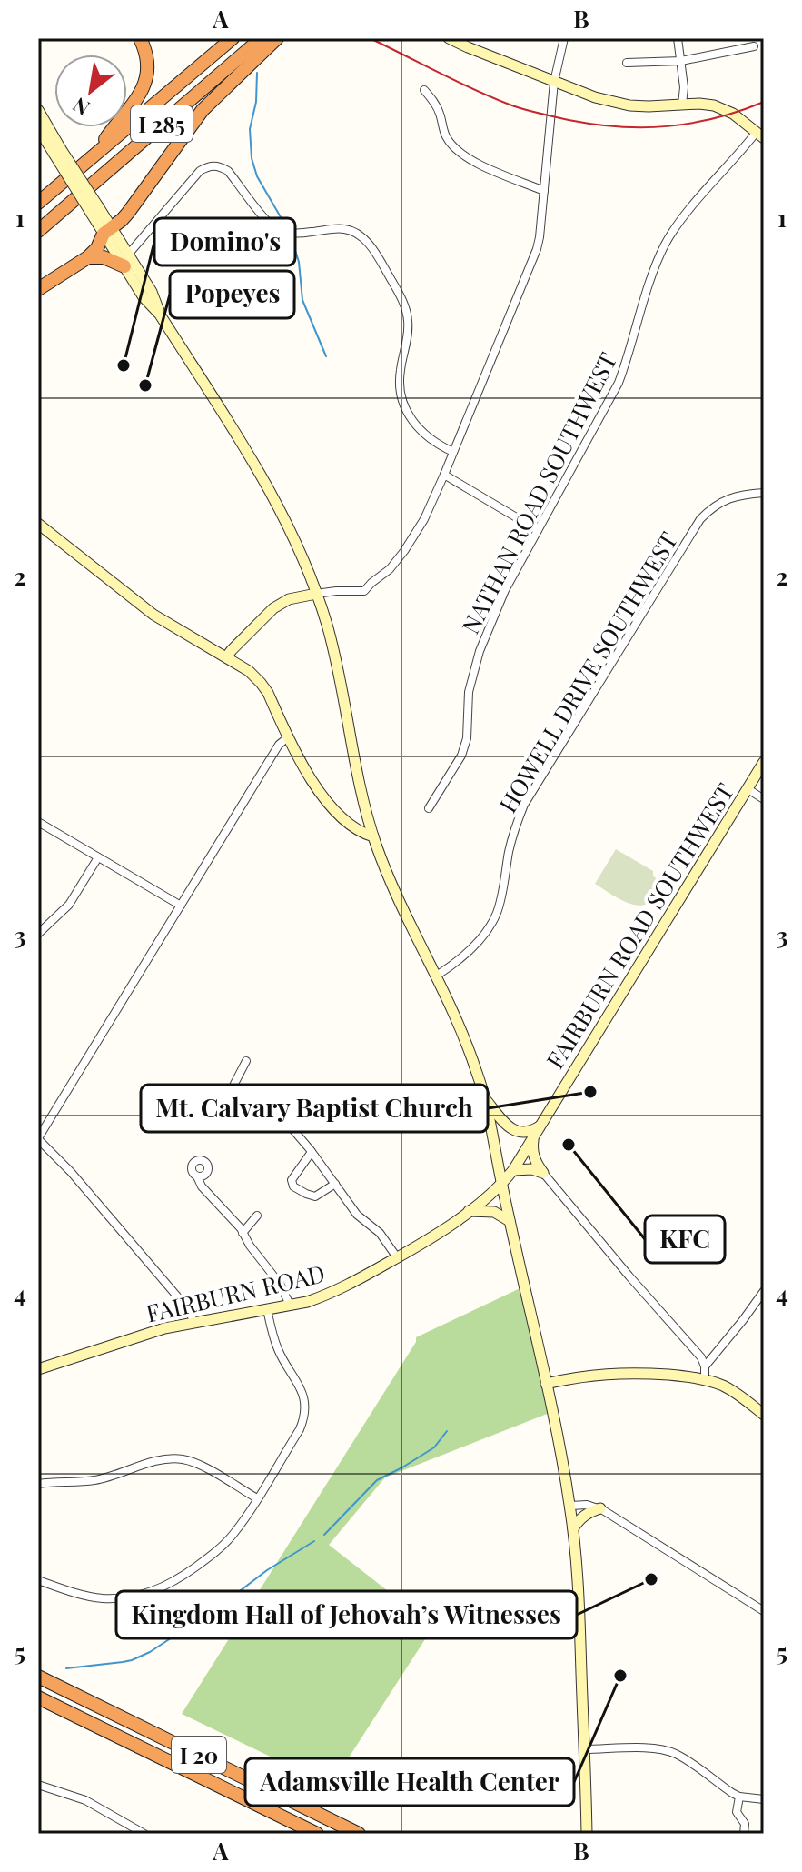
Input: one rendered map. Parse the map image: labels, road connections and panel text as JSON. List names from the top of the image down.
{
  "streets": {
    "highway": ["I 285", "I 20"],
    "street": [
      "NATHAN ROAD SOUTHWEST",
      "HOWELL DRIVE SOUTHWEST",
      "FAIRBURN ROAD SOUTHWEST",
      "FAIRBURN ROAD"
    ]
  },
  "crossings": [
    ["FAIRBURN ROAD SOUTHWEST", "FAIRBURN ROAD"]
  ],
  "places": [
    "Domino's",
    "Popeyes",
    "Mt. Calvary Baptist Church",
    "KFC",
    "Kingdom Hall of Jehovah’s Witnesses",
    "Adamsville Health Center"
  ],
  "north": "bottom left",
  "grid": {
    "columns": ["A", "B"],
    "rows": [
      "1",
      "2",
      "3",
      "4",
      "5"
    ]
  }
}
